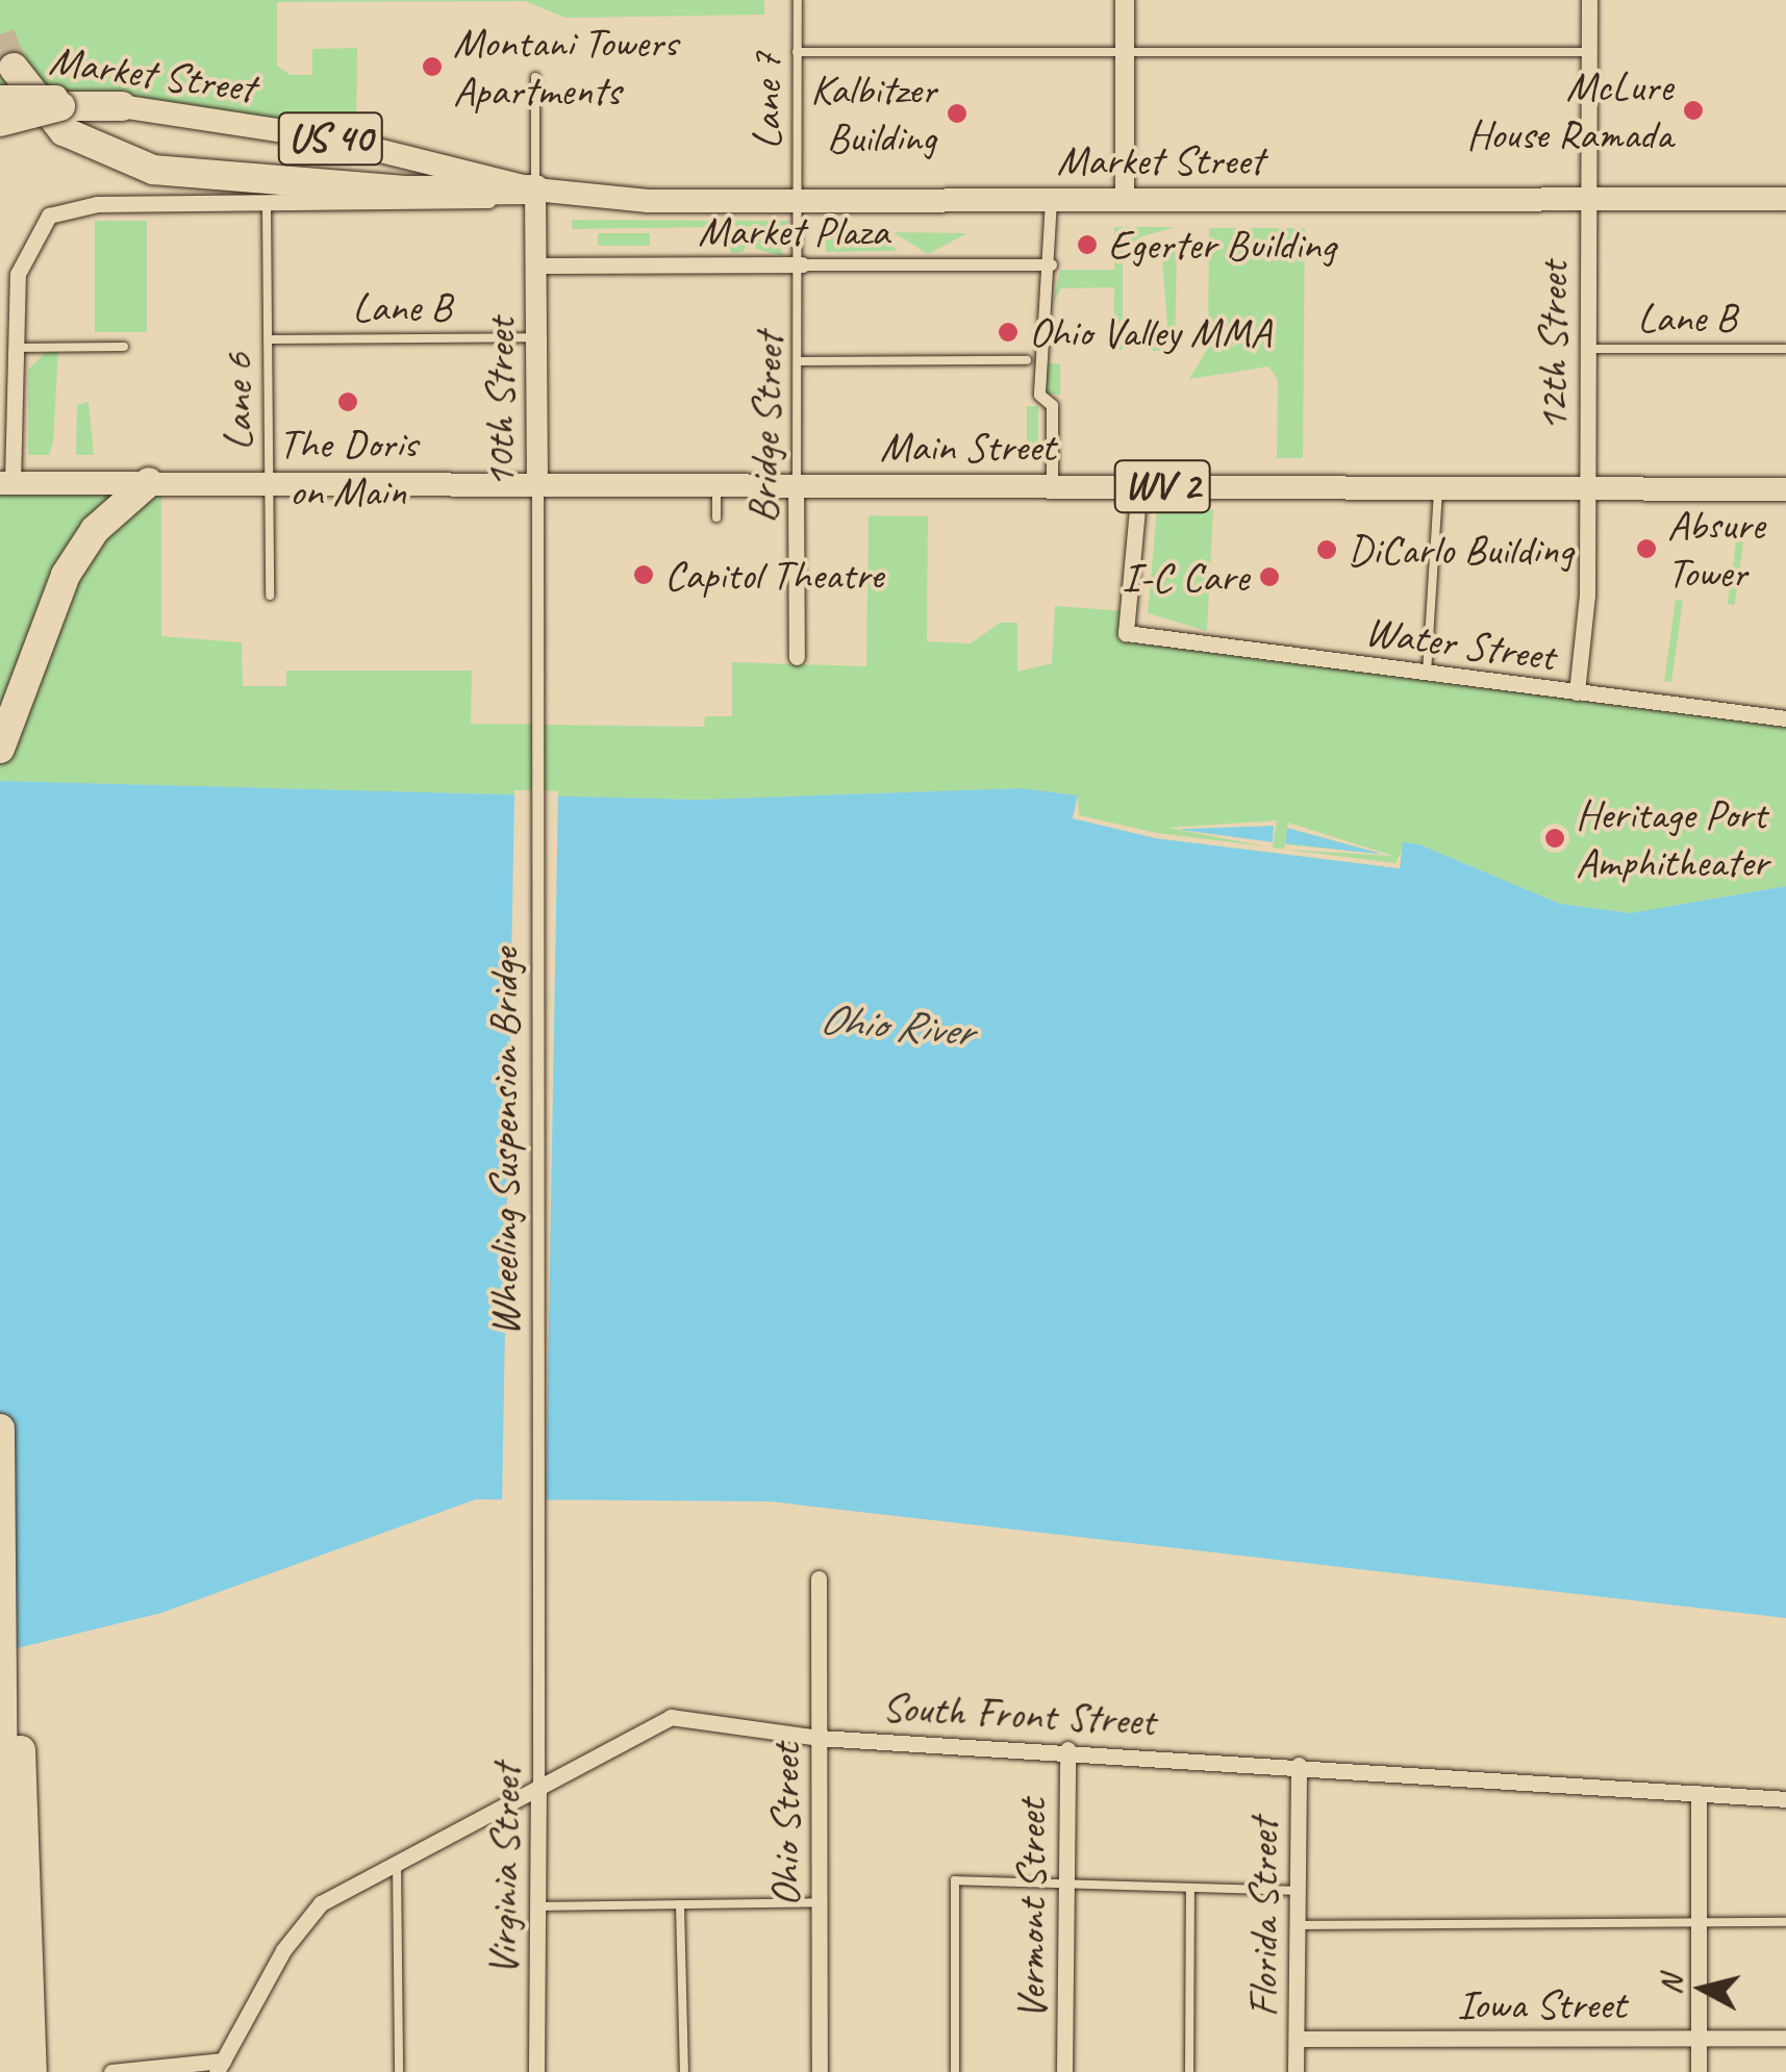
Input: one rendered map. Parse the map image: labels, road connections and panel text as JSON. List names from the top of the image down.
{
  "streets": {
    "main road": [
      "Market Street",
      "US 40",
      "10th Street",
      "Main Street",
      "WV 2"
    ],
    "street": [
      "Market Plaza",
      "12th Street",
      "Bridge Street",
      "Water Street",
      "Wheeling Suspension Bridge",
      "South Front Street",
      "Ohio Street",
      "Virginia Street",
      "Vermont Street",
      "Florida Street",
      "Iowa Street"
    ],
    "lane": ["Lane 7", "Lane B", "Lane 6"]
  },
  "crossings": [
    ["Market Street", "Lane 7"],
    ["Market Street", "12th Street"],
    ["Market Street", "Lane 6"],
    ["Market Street", "10th Street"],
    ["Market Street", "Bridge Street"],
    ["Lane 7", "Bridge Street"],
    ["Market Plaza", "10th Street"],
    ["Market Plaza", "Bridge Street"],
    ["Lane B", "12th Street"],
    ["Lane B", "Lane 6"],
    ["Lane B", "10th Street"],
    ["12th Street", "Main Street"],
    ["12th Street", "Water Street"],
    ["Lane 6", "Main Street"],
    ["10th Street", "Main Street"],
    ["10th Street", "Wheeling Suspension Bridge"],
    ["Bridge Street", "Main Street"],
    ["Main Street", "Water Street"],
    ["Wheeling Suspension Bridge", "Virginia Street"],
    ["South Front Street", "Ohio Street"],
    ["South Front Street", "Virginia Street"],
    ["South Front Street", "Vermont Street"],
    ["South Front Street", "Florida Street"],
    ["Florida Street", "Iowa Street"]
  ],
  "water": ["Ohio River"],
  "places": [
    "Montani Towers Apartments",
    "McLure House Ramada",
    "Kalbitzer Building",
    "Egerter Building",
    "Ohio Valley MMA",
    "The Doris on Main",
    "Absure Tower",
    "DiCarlo Building",
    "Capitol Theatre",
    "I-C Care",
    "Heritage Port Amphitheater"
  ],
  "north": "left"
}
